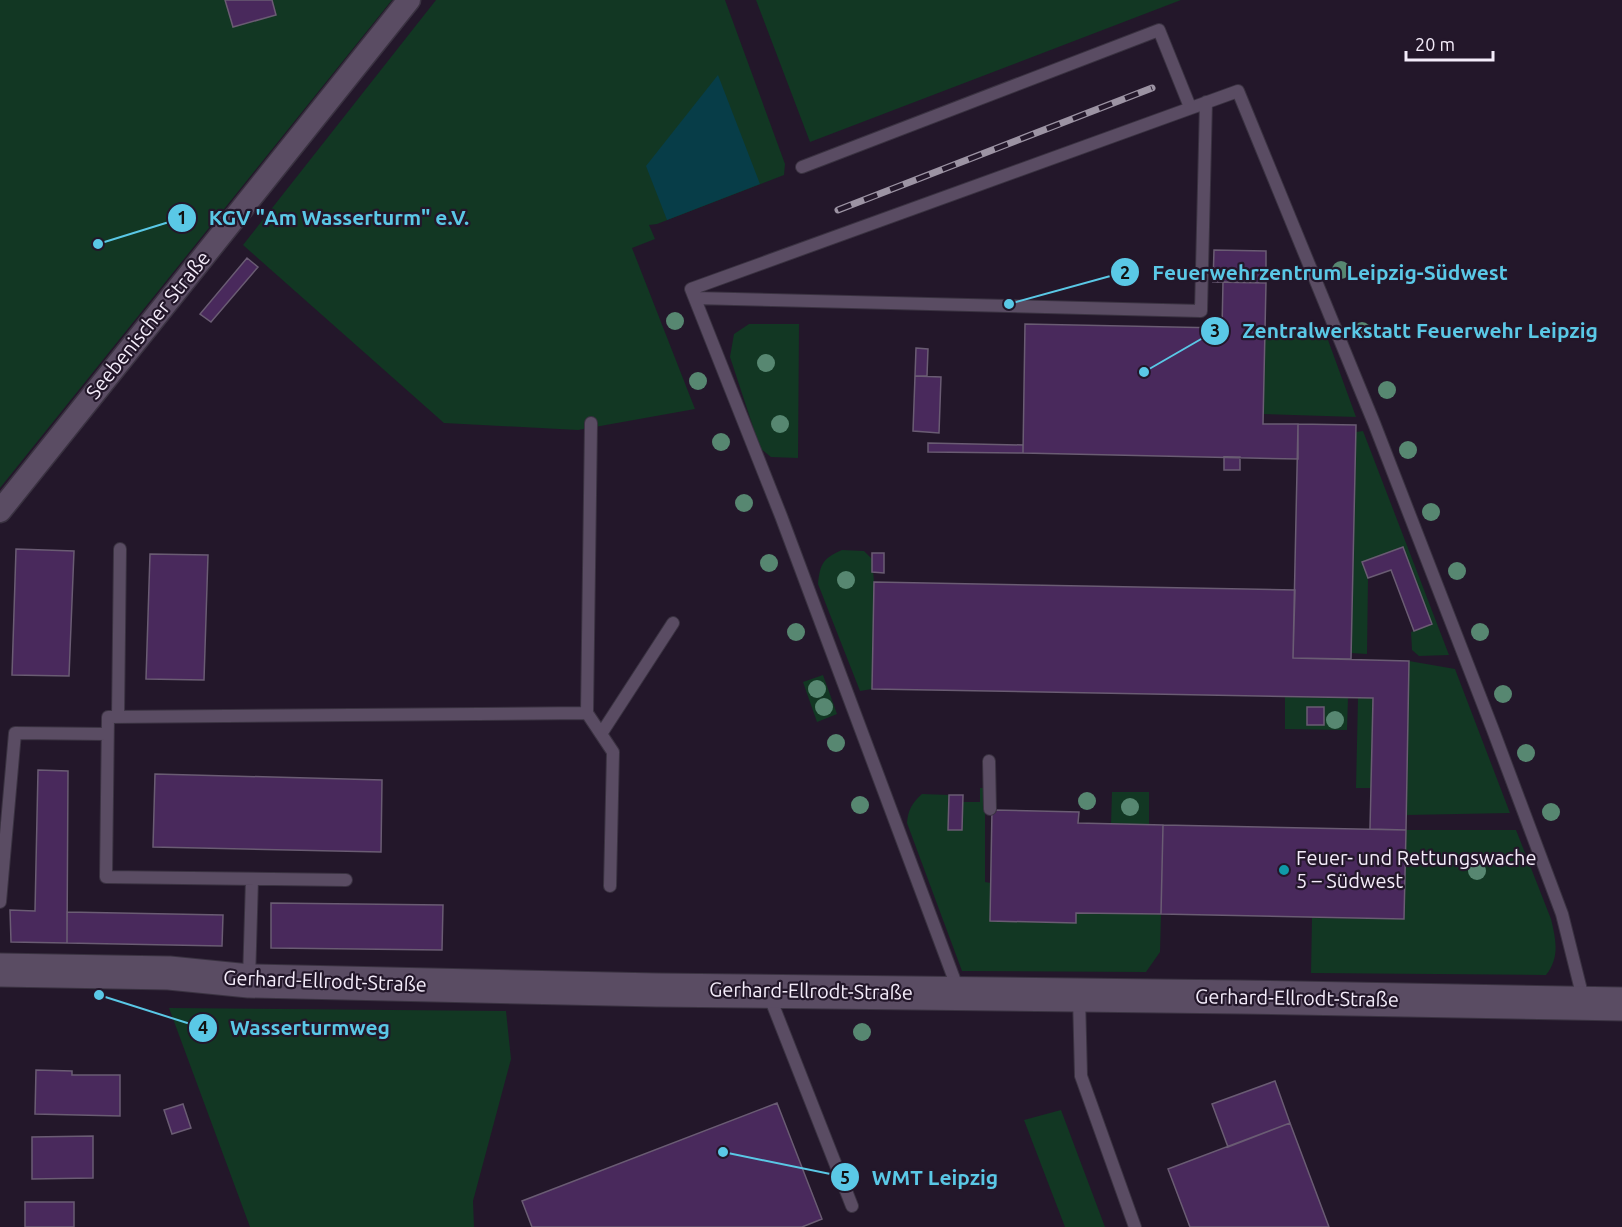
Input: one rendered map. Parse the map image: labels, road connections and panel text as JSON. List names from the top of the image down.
{
  "streets": {
    "main road": ["Gerhard-Ellrodt-Straße"],
    "street": ["Seebenischer Straße"]
  },
  "places": [
    "KGV \"Am Wasserturm\" e.V.",
    "Feuerwehrzentrum Leipzig-Südwest",
    "Zentralwerkstatt Feuerwehr Leipzig",
    "Feuer- und Rettungswache 5 – Südwest",
    "Wasserturmweg",
    "WMT Leipzig"
  ],
  "scale_bar": "20 m"
}
